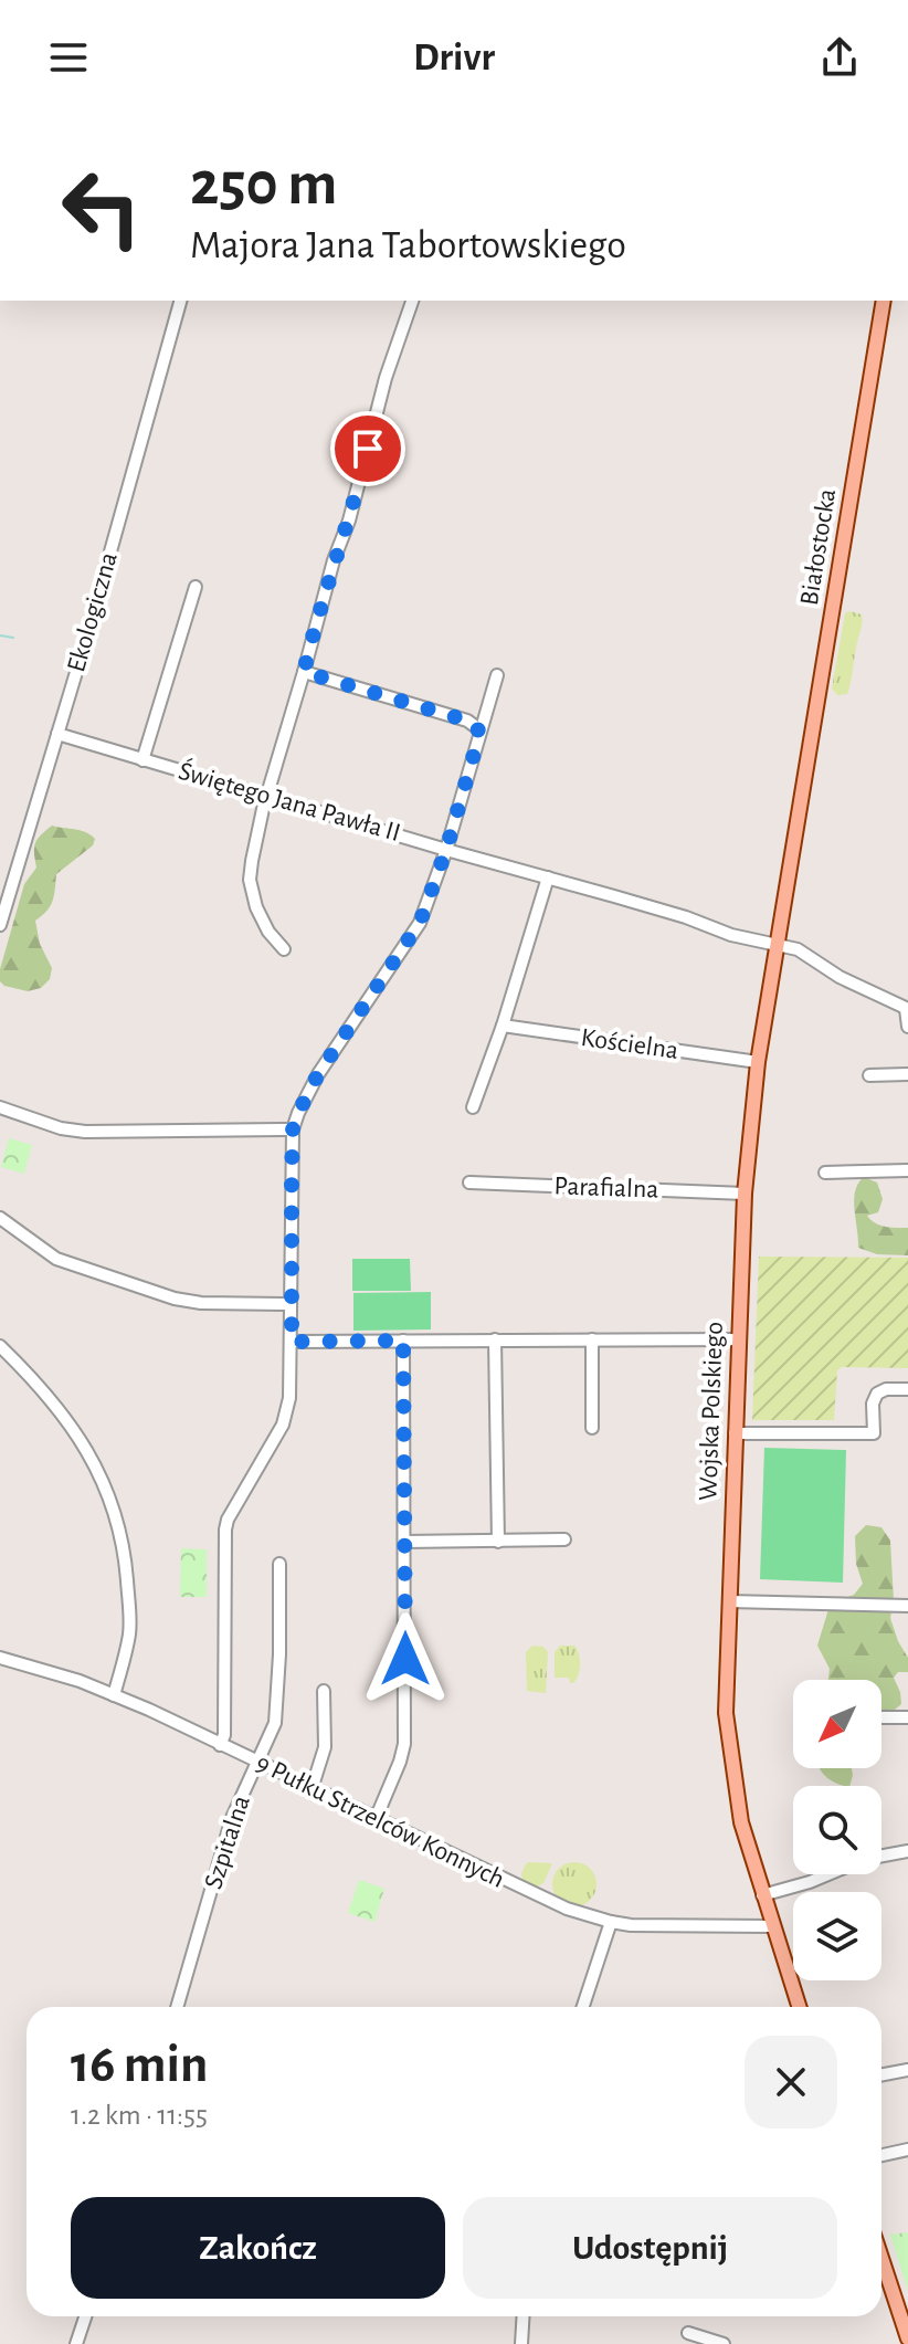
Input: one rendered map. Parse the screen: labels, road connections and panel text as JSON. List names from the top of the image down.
{
  "streets": {
    "main road": ["Białostocka", "Wojska Polskiego"],
    "street": [
      "Ekologiczna",
      "Świętego Jana Pawła II",
      "Kościelna",
      "Parafialna",
      "9 Pułku Strzelców Konnych",
      "Szpitalna"
    ]
  },
  "crossings": [
    ["Białostocka", "Wojska Polskiego"],
    ["Ekologiczna", "Świętego Jana Pawła II"],
    ["Świętego Jana Pawła II", "Wojska Polskiego"],
    ["Kościelna", "Wojska Polskiego"],
    ["Parafialna", "Wojska Polskiego"],
    ["Wojska Polskiego", "9 Pułku Strzelców Konnych"],
    ["9 Pułku Strzelców Konnych", "Szpitalna"]
  ],
  "north": "bottom left",
  "page": {
    "header": "Drivr",
    "turn": ["250 m", "Majora Jana Tabortowskiego"],
    "heading": ["16 min", "1.2 km · 11:55"],
    "buttons": ["Zakończ", "Udostępnij"]
  }
}
